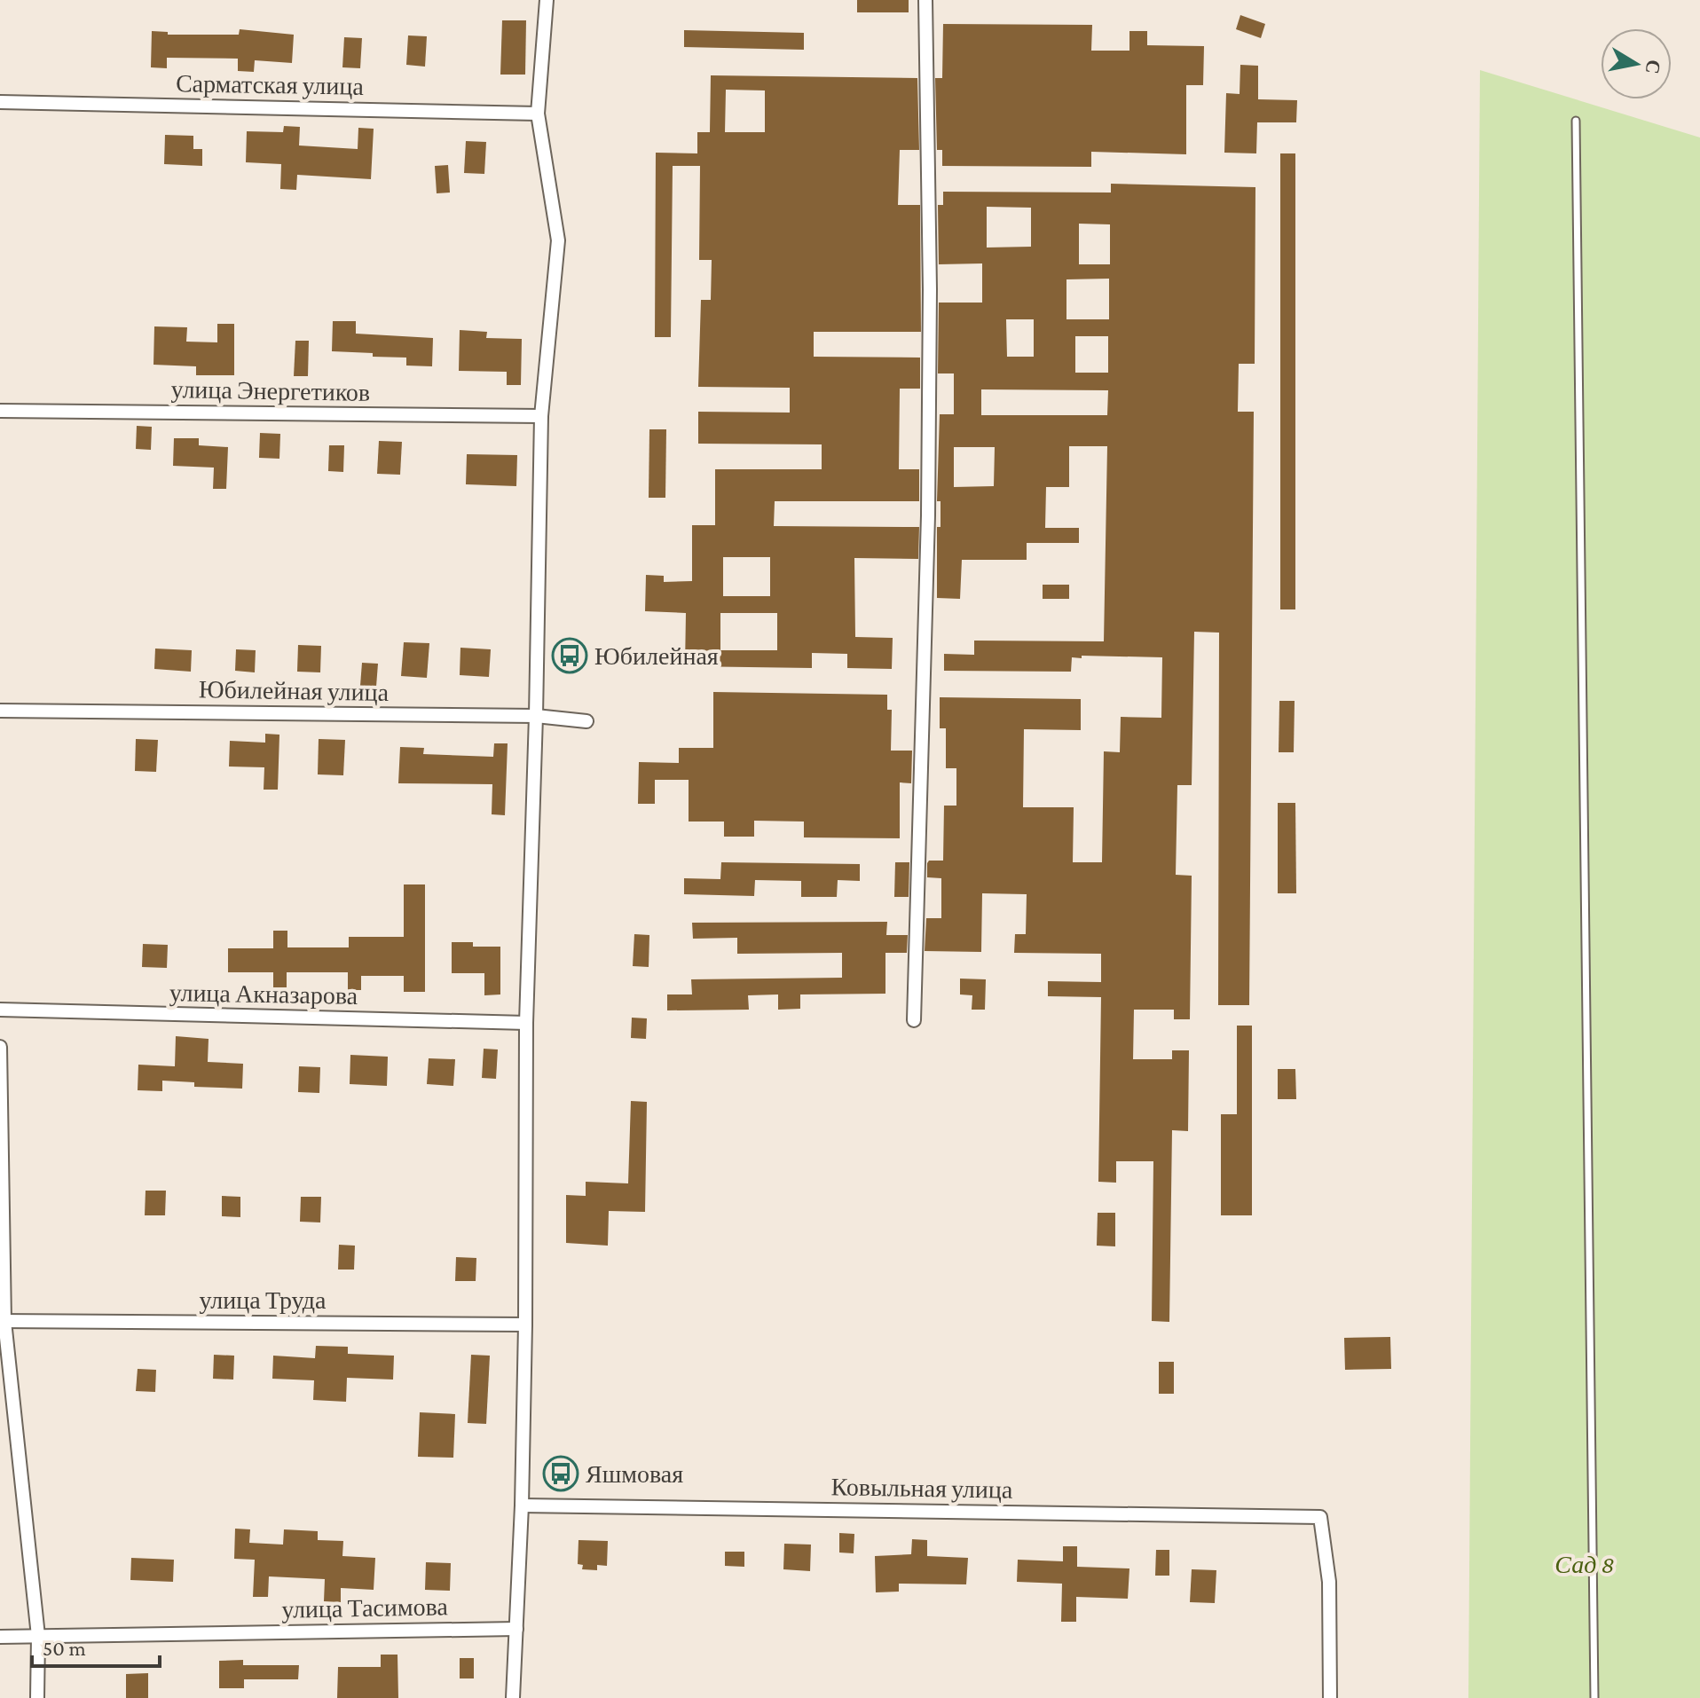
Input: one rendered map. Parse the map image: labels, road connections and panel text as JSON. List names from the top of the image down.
{
  "streets": {
    "street": [
      "Сарматская улица",
      "улица Энергетиков",
      "Юбилейная улица",
      "улица Акназарова",
      "улица Труда",
      "Ковыльная улица",
      "улица Тасимова"
    ]
  },
  "parks": ["Сад 8"],
  "places": {
    "bus stop": ["Юбилейная", "Яшмовая"]
  },
  "scale_bar": "50 m",
  "north": "right"
}
